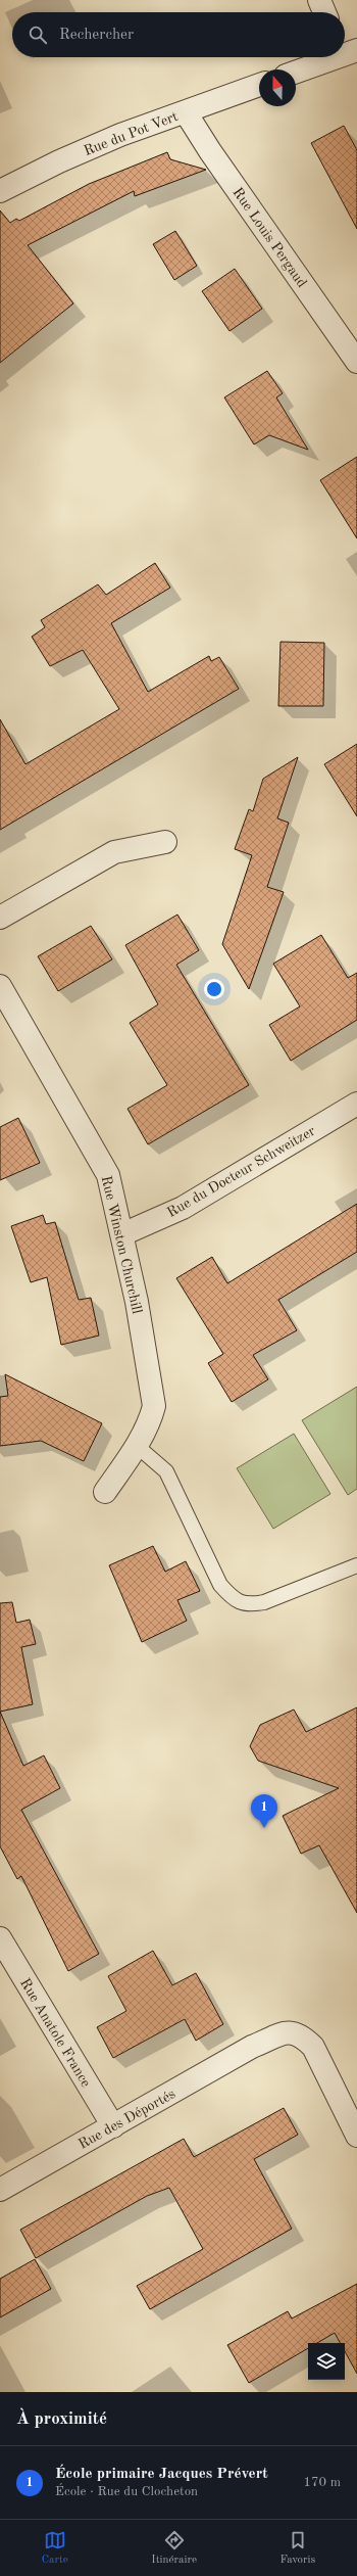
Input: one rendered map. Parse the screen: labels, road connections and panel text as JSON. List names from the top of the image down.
{
  "streets": {
    "street": [
      "Rue du Pot Vert",
      "Rue Louis Pergaud",
      "Rue du Docteur Schweitzer",
      "Rue Winston Churchill",
      "Rue Anatole France",
      "Rue des Déportés"
    ]
  },
  "crossings": [
    ["Rue du Pot Vert", "Rue Louis Pergaud"],
    ["Rue du Docteur Schweitzer", "Rue Winston Churchill"],
    ["Rue Anatole France", "Rue des Déportés"]
  ],
  "north": "top",
  "page": {
    "search": "Rechercher",
    "pins": "1",
    "heading": "À proximité",
    "list": [
      {
        "mark": "1",
        "name": "École primaire Jacques Prévert",
        "note": "École · Rue du Clocheton",
        "value": "170 m"
      }
    ],
    "nav": ["Carte", "Itinéraire", "Favoris"]
  }
}
